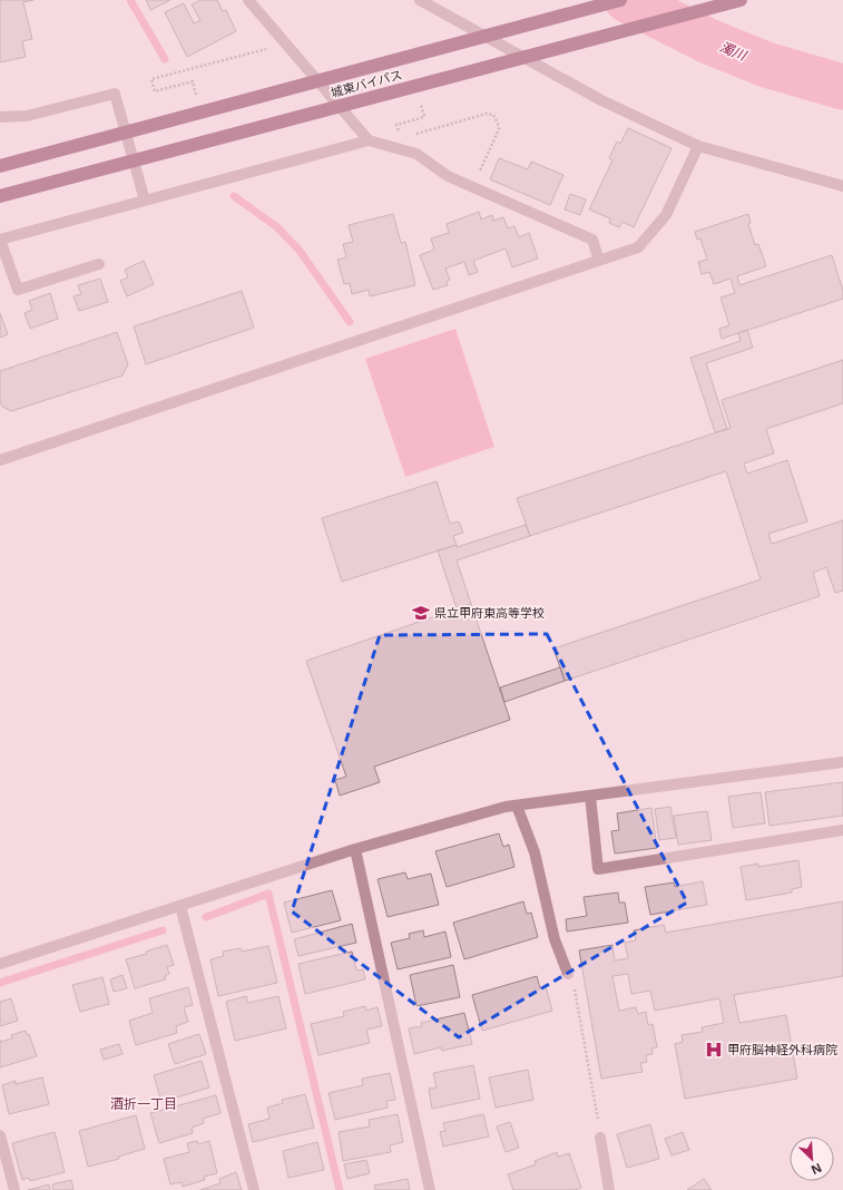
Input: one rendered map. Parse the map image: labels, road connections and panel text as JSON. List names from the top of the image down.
{
  "streets": {
    "highway": ["城東バイパス"]
  },
  "districts": ["酒折一丁目"],
  "water": ["濁川"],
  "places": {
    "school or university": ["県立甲府東高等学校"],
    "hospital": ["甲府脳神経外科病院"]
  },
  "north": "bottom right"
}
